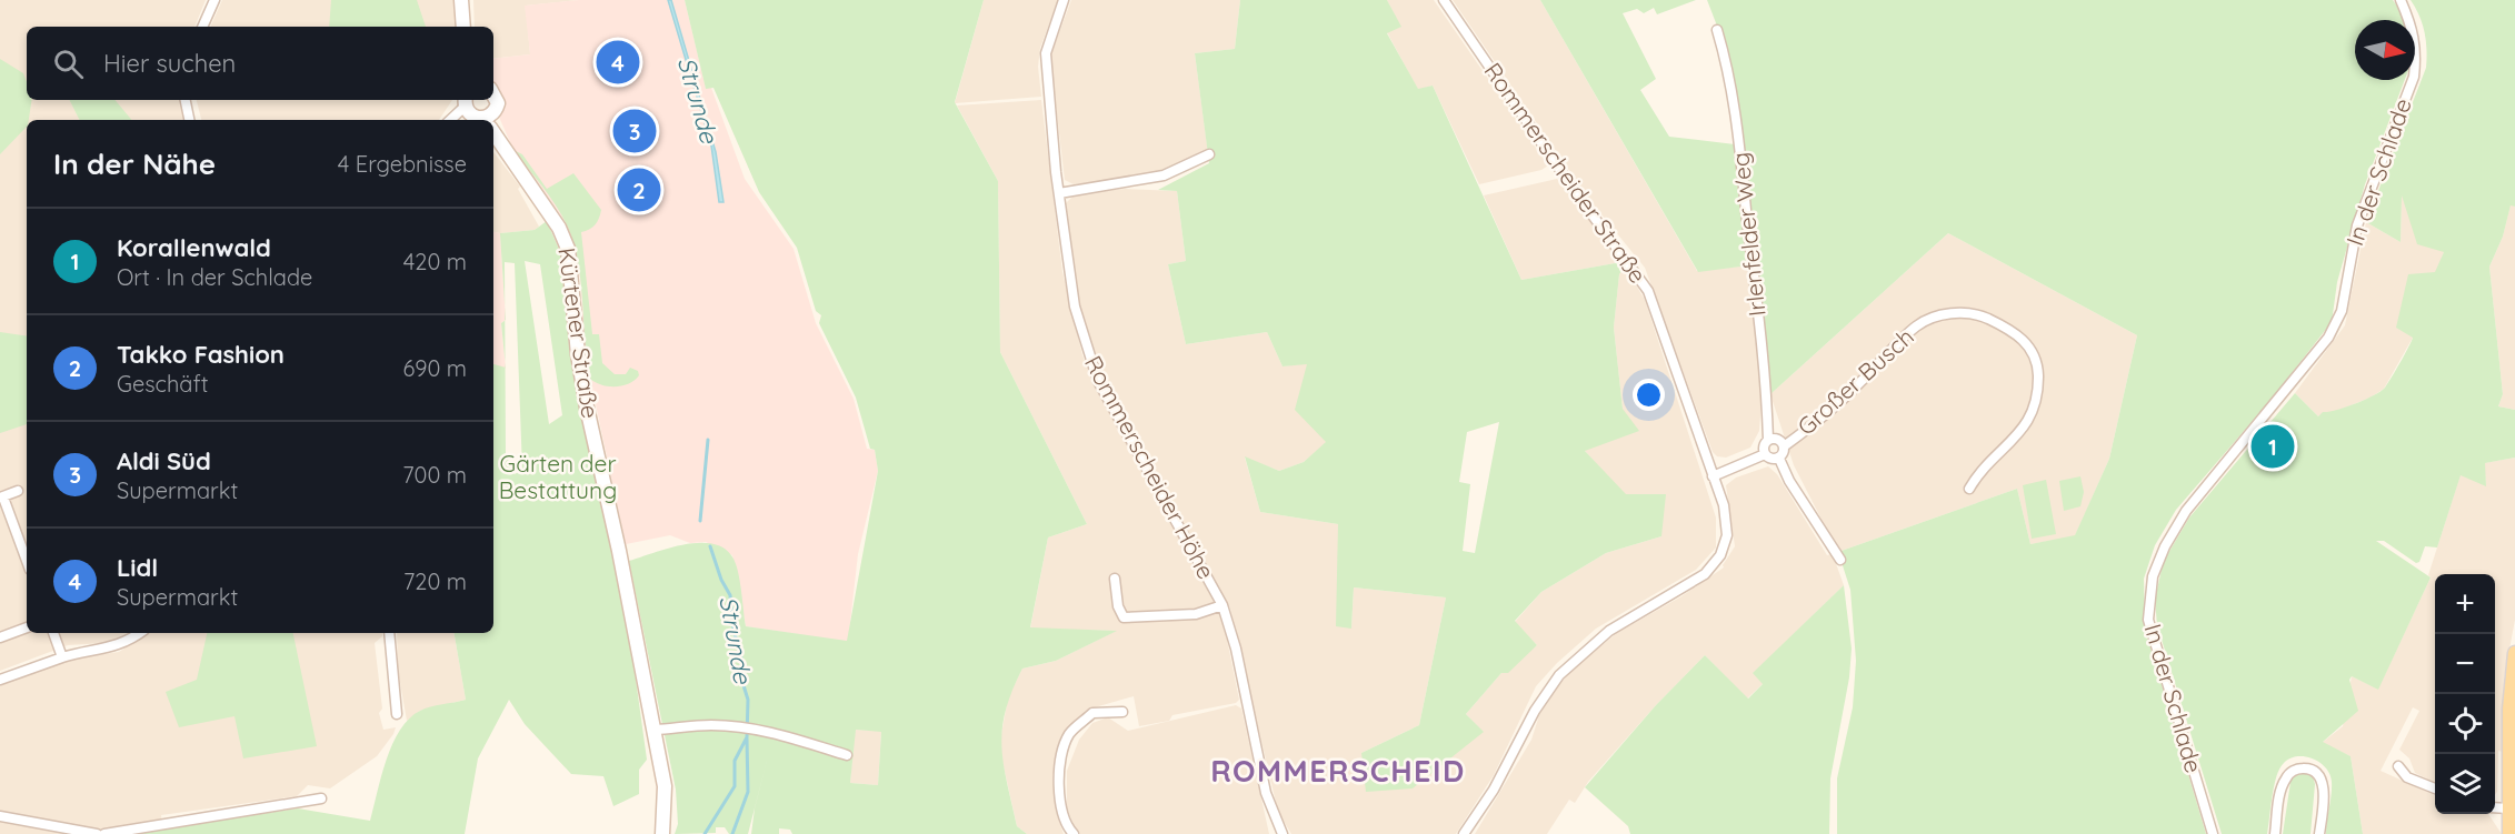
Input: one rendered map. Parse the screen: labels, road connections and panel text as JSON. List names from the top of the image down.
{
  "streets": {
    "main road": ["Kürtener Straße"],
    "street": [
      "In der Schlade",
      "Rommerscheider Straße",
      "Irlenfelder Weg",
      "Großer Busch",
      "Rommerscheider Höhe"
    ]
  },
  "crossings": [
    ["Irlenfelder Weg", "Großer Busch"]
  ],
  "districts": ["ROMMERSCHEID"],
  "water": ["Strunde"],
  "parks": ["Gärten der Bestattung"],
  "north": "right",
  "page": {
    "search": "Hier suchen",
    "pins": [
      "4",
      "3",
      "2",
      "1"
    ],
    "heading": ["In der Nähe", "4 Ergebnisse"],
    "list": [
      {
        "mark": "1",
        "name": "Korallenwald",
        "note": "Ort · In der Schlade",
        "value": "420 m"
      },
      {
        "mark": "2",
        "name": "Takko Fashion",
        "note": "Geschäft",
        "value": "690 m"
      },
      {
        "mark": "3",
        "name": "Aldi Süd",
        "note": "Supermarkt",
        "value": "700 m"
      },
      {
        "mark": "4",
        "name": "Lidl",
        "note": "Supermarkt",
        "value": "720 m"
      }
    ],
    "map_buttons": ["+", "−"]
  }
}
